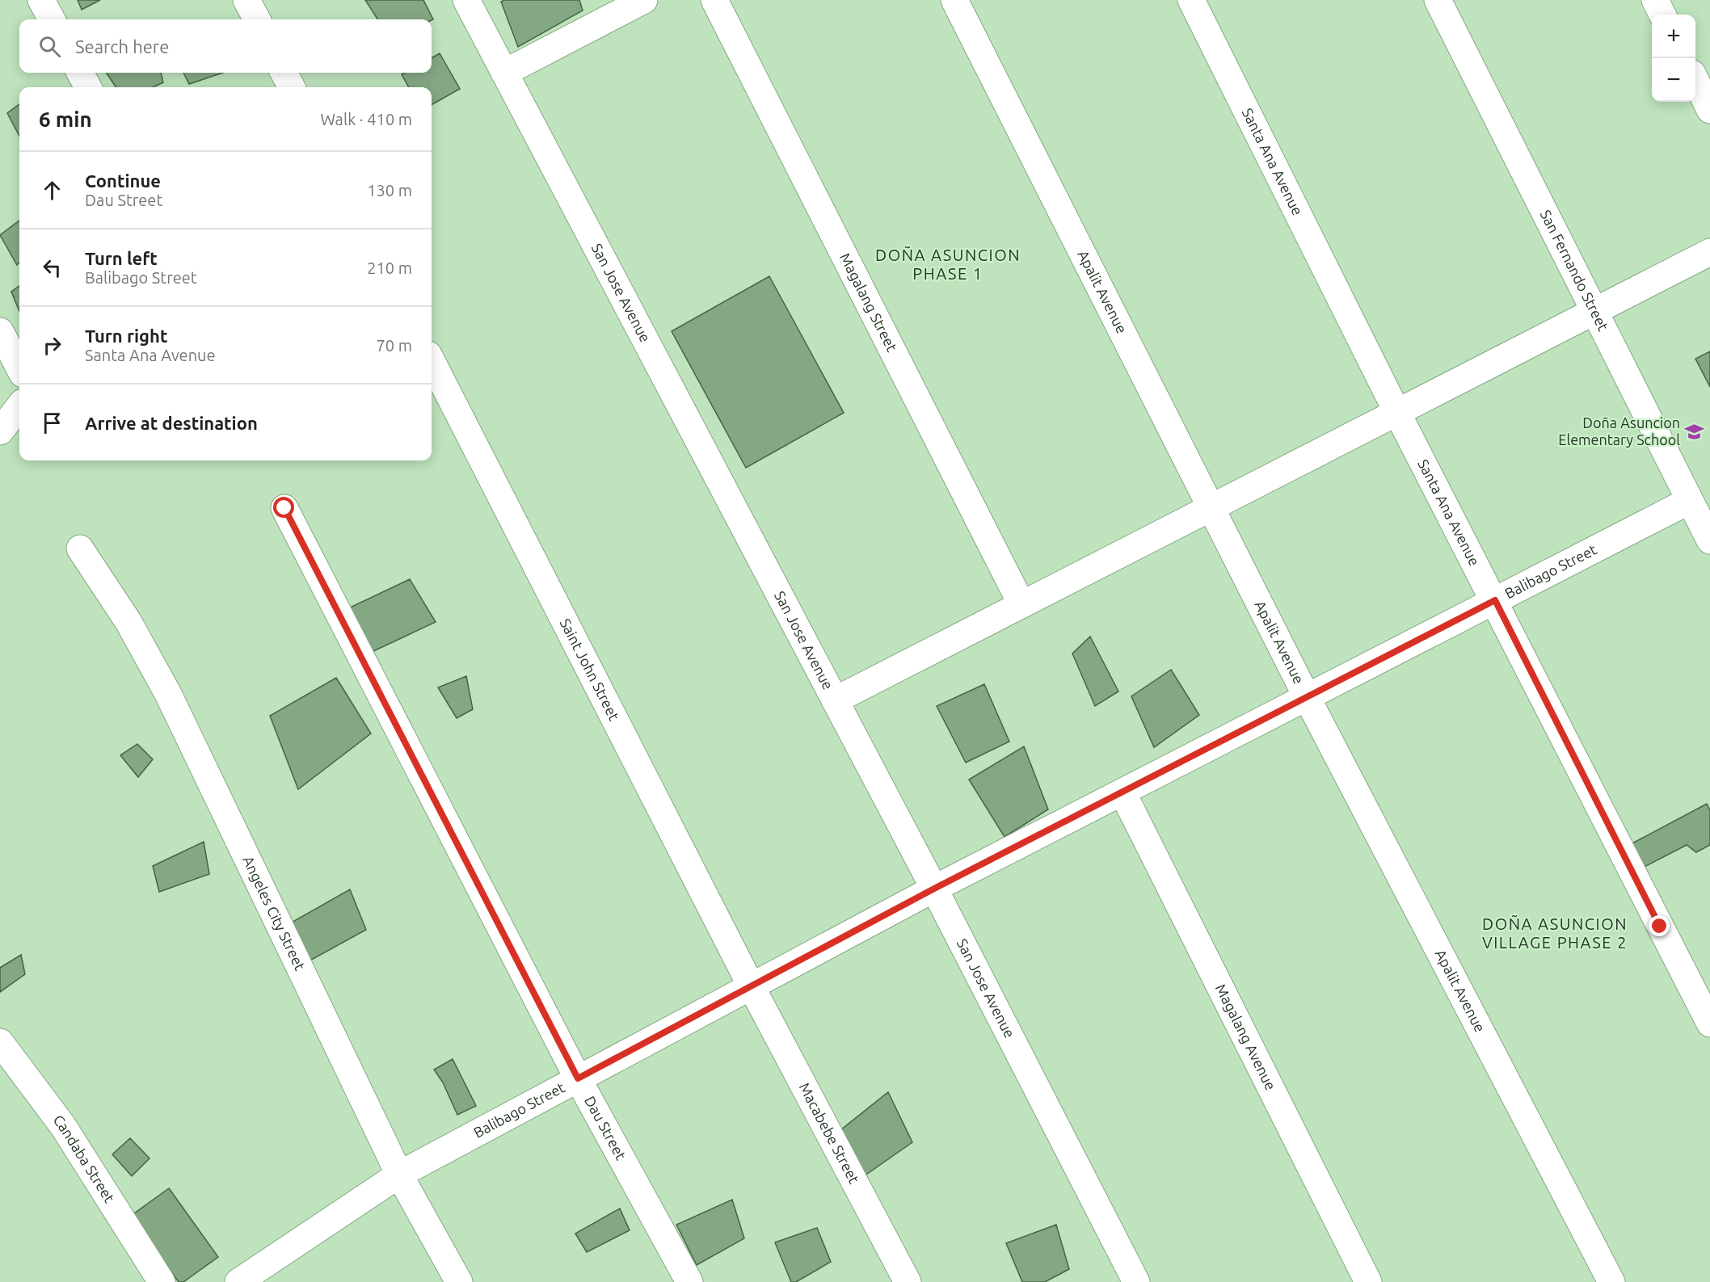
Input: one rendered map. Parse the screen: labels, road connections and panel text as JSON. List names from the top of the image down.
{
  "streets": {
    "street": [
      "Santa Ana Avenue",
      "San Fernando Street",
      "San Jose Avenue",
      "Apalit Avenue",
      "Magalang Street",
      "Balibago Street",
      "Saint John Street",
      "Angeles City Street",
      "Magalang Avenue",
      "Dau Street",
      "Macabebe Street",
      "Candaba Street"
    ]
  },
  "crossings": [
    ["Santa Ana Avenue", "Balibago Street"],
    ["San Fernando Street", "Balibago Street"],
    ["San Jose Avenue", "Balibago Street"],
    ["Apalit Avenue", "Balibago Street"],
    ["Balibago Street", "Saint John Street"],
    ["Balibago Street", "Angeles City Street"],
    ["Balibago Street", "Magalang Avenue"],
    ["Balibago Street", "Dau Street"],
    ["Balibago Street", "Macabebe Street"],
    ["Saint John Street", "Macabebe Street"]
  ],
  "districts": ["DOÑA ASUNCION PHASE 1", "DOÑA ASUNCION VILLAGE PHASE 2"],
  "places": {
    "school or university": ["Doña Asuncion Elementary School"]
  },
  "page": {
    "map_buttons": ["+", "−"],
    "search": "Search here",
    "heading": ["6 min", "Walk · 410 m"],
    "list": [
      ["Continue", "Dau Street", "130 m"],
      ["Turn left", "Balibago Street", "210 m"],
      ["Turn right", "Santa Ana Avenue", "70 m"],
      "Arrive at destination"
    ]
  }
}
